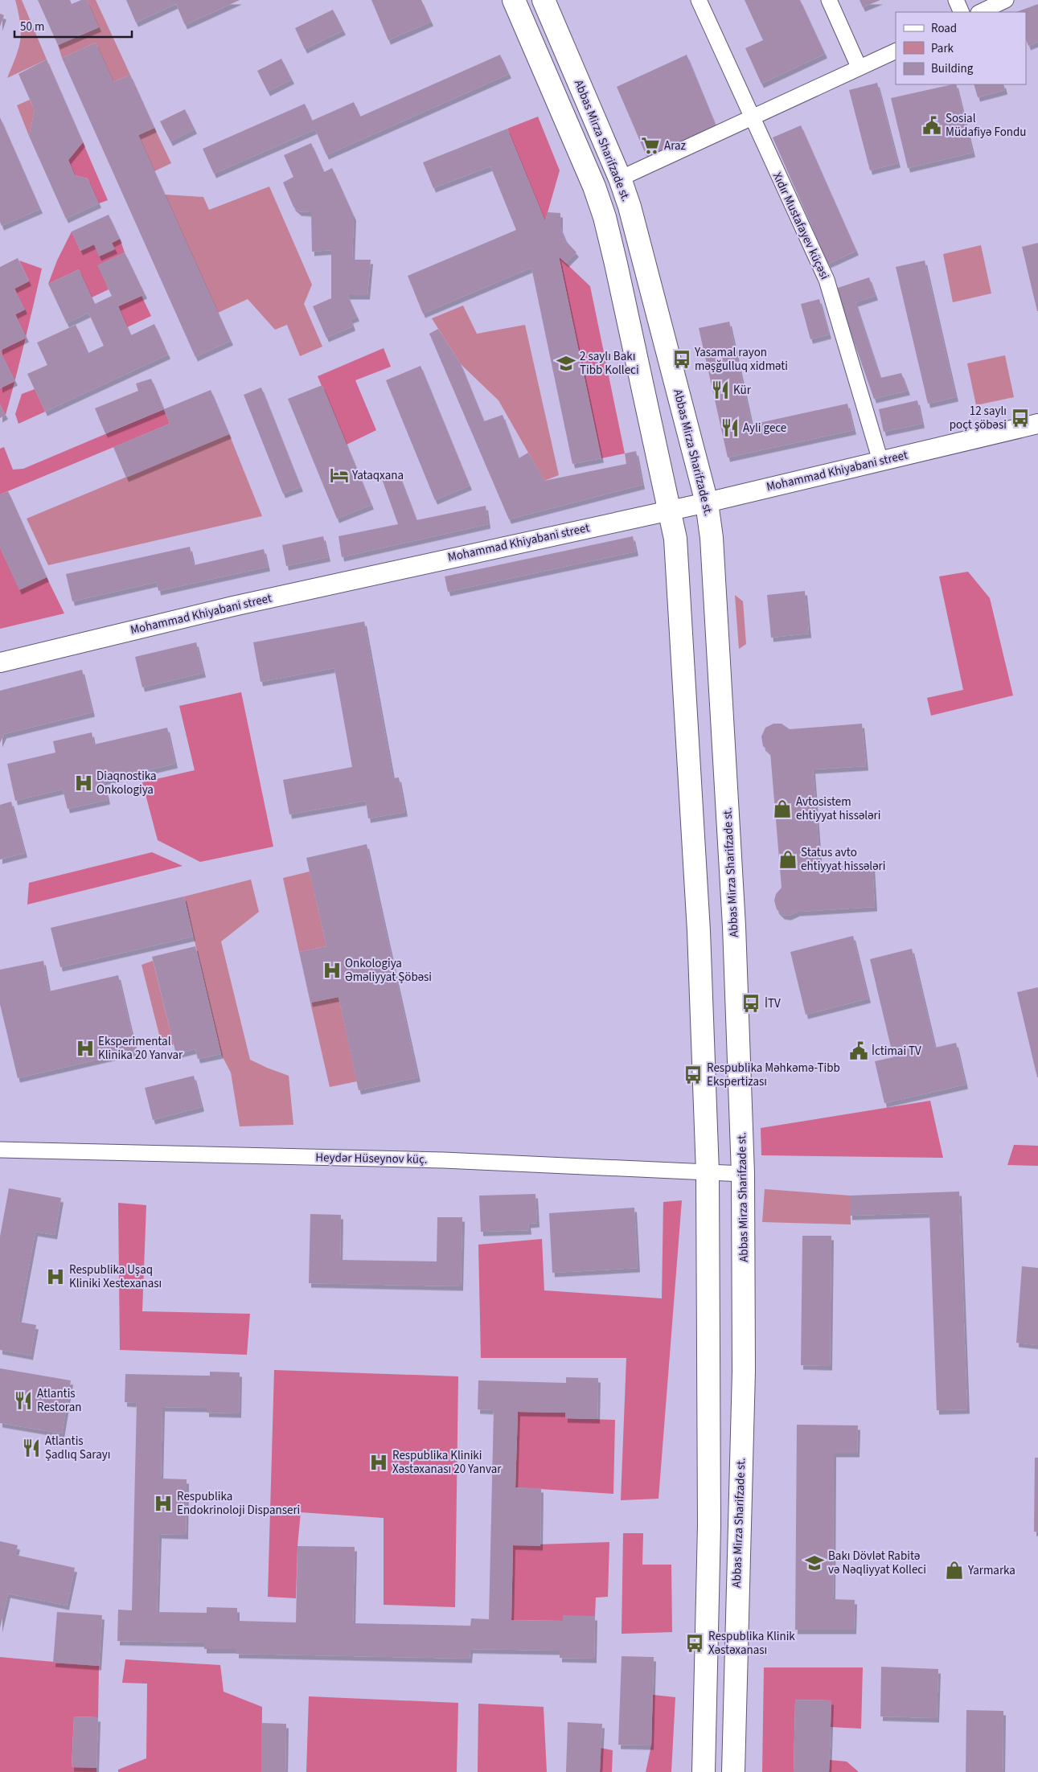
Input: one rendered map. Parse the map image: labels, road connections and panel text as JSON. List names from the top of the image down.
{
  "streets": {
    "main road": ["Abbas Mirza Sharifzade st."],
    "street": ["Xıdır Mustafayev küçəsi", "Mohammad Khiyabani street", "Heydər Hüseynov küç."]
  },
  "crossings": [
    ["Abbas Mirza Sharifzade st.", "Mohammad Khiyabani street"],
    ["Abbas Mirza Sharifzade st.", "Heydər Hüseynov küç."],
    ["Xıdır Mustafayev küçəsi", "Mohammad Khiyabani street"]
  ],
  "places": {
    "public building": ["Sosial Müdafiyə Fondu", "İctimai TV"],
    "supermarket": ["Araz"],
    "bus stop": [
      "Yasamal rayon məşğulluq xidməti",
      "12 saylı poçt şöbəsi",
      "İTV",
      "Respublika Məhkəmə-Tibb Ekspertizası",
      "Respublika Klinik Xəstəxanası"
    ],
    "school or university": ["2 saylı Bakı Tibb Kolleci", "Bakı Dövlət Rabitə və Nəqliyyat Kolleci"],
    "restaurant": [
      "Kür",
      "Ayli gece",
      "Atlantis Restoran",
      "Atlantis Şadlıq Sarayı"
    ],
    "hotel": ["Yataqxana"],
    "hospital": [
      "Diaqnostika Onkologiya",
      "Onkologiya Əməliyyat Şöbəsi",
      "Eksperimental Klinika 20 Yanvar",
      "Respublika Uşaq Kliniki Xestexanası",
      "Respublika Kliniki Xəstəxanası 20 Yanvar",
      "Respublika Endokrinoloji Dispanseri"
    ],
    "shop": ["Avtosistem ehtiyyat hissələri", "Status avto ehtiyyat hissələri", "Yarmarka"]
  },
  "legend": ["Road", "Park", "Building"],
  "scale_bar": "50 m"
}
